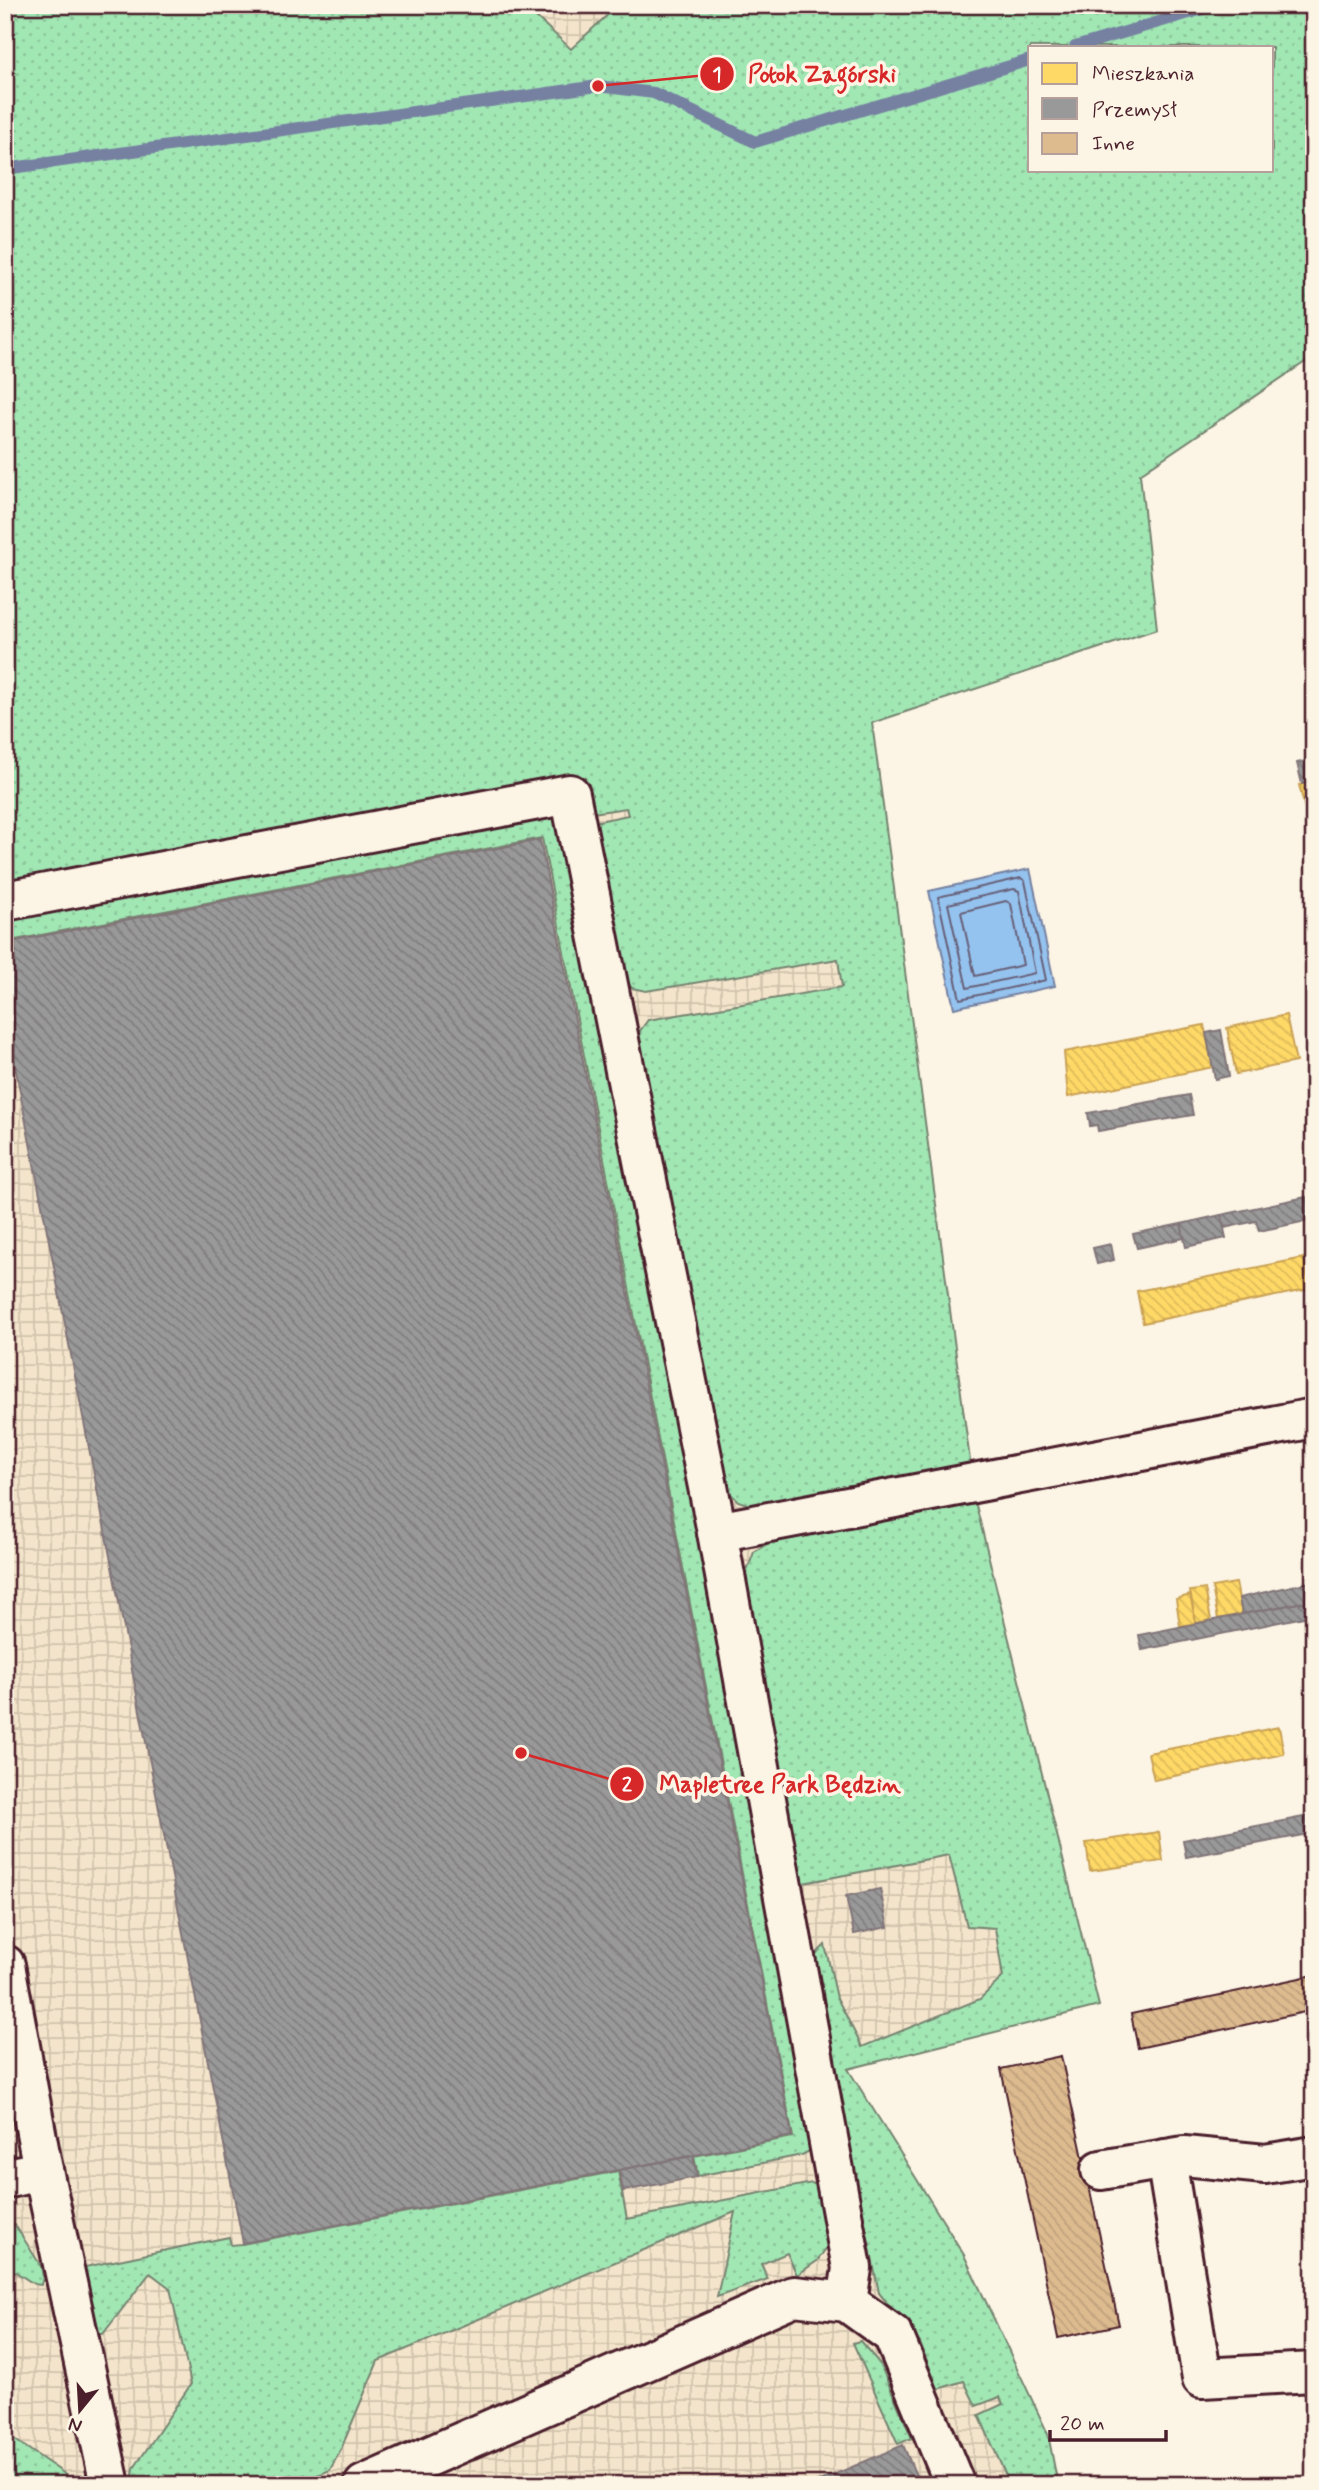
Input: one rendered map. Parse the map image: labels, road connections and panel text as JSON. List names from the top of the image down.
{
  "places": ["Potok Zagórski", "Mapletree Park Będzin"],
  "legend": ["Mieszkania", "Przemysł", "Inne"],
  "scale_bar": "20 m",
  "north": "bottom"
}
